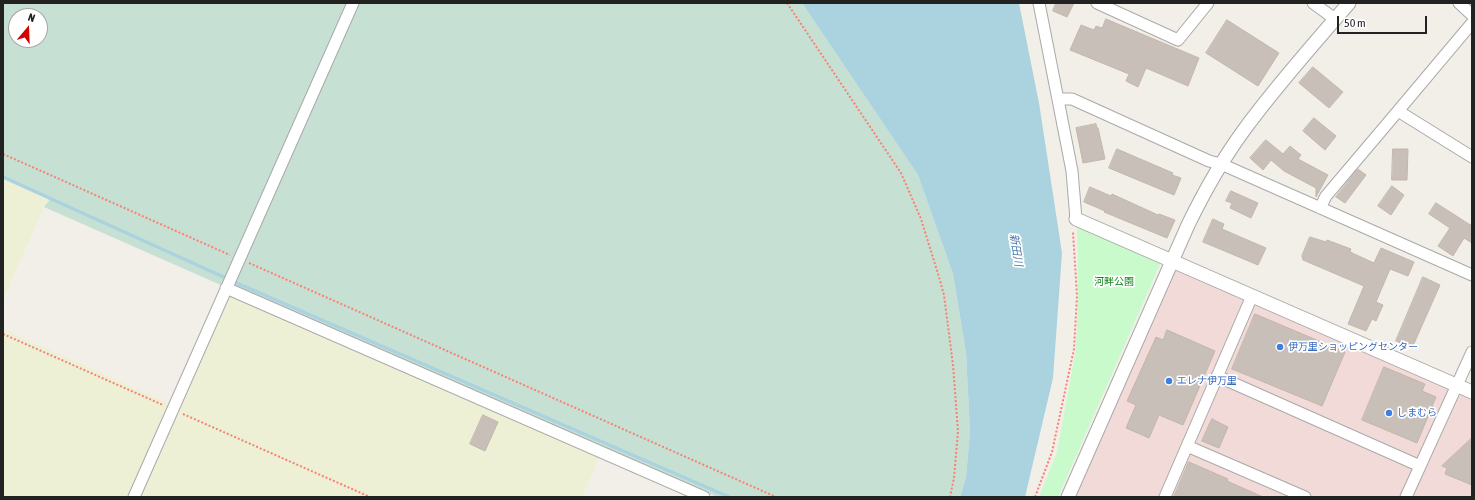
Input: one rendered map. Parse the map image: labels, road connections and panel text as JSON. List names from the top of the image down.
{
  "water": ["新田川"],
  "parks": ["河畔公園"],
  "places": ["伊万里ショッピングセンター", "エレナ伊万里", "しまむら"],
  "scale_bar": "50 m",
  "north": "top"
}
